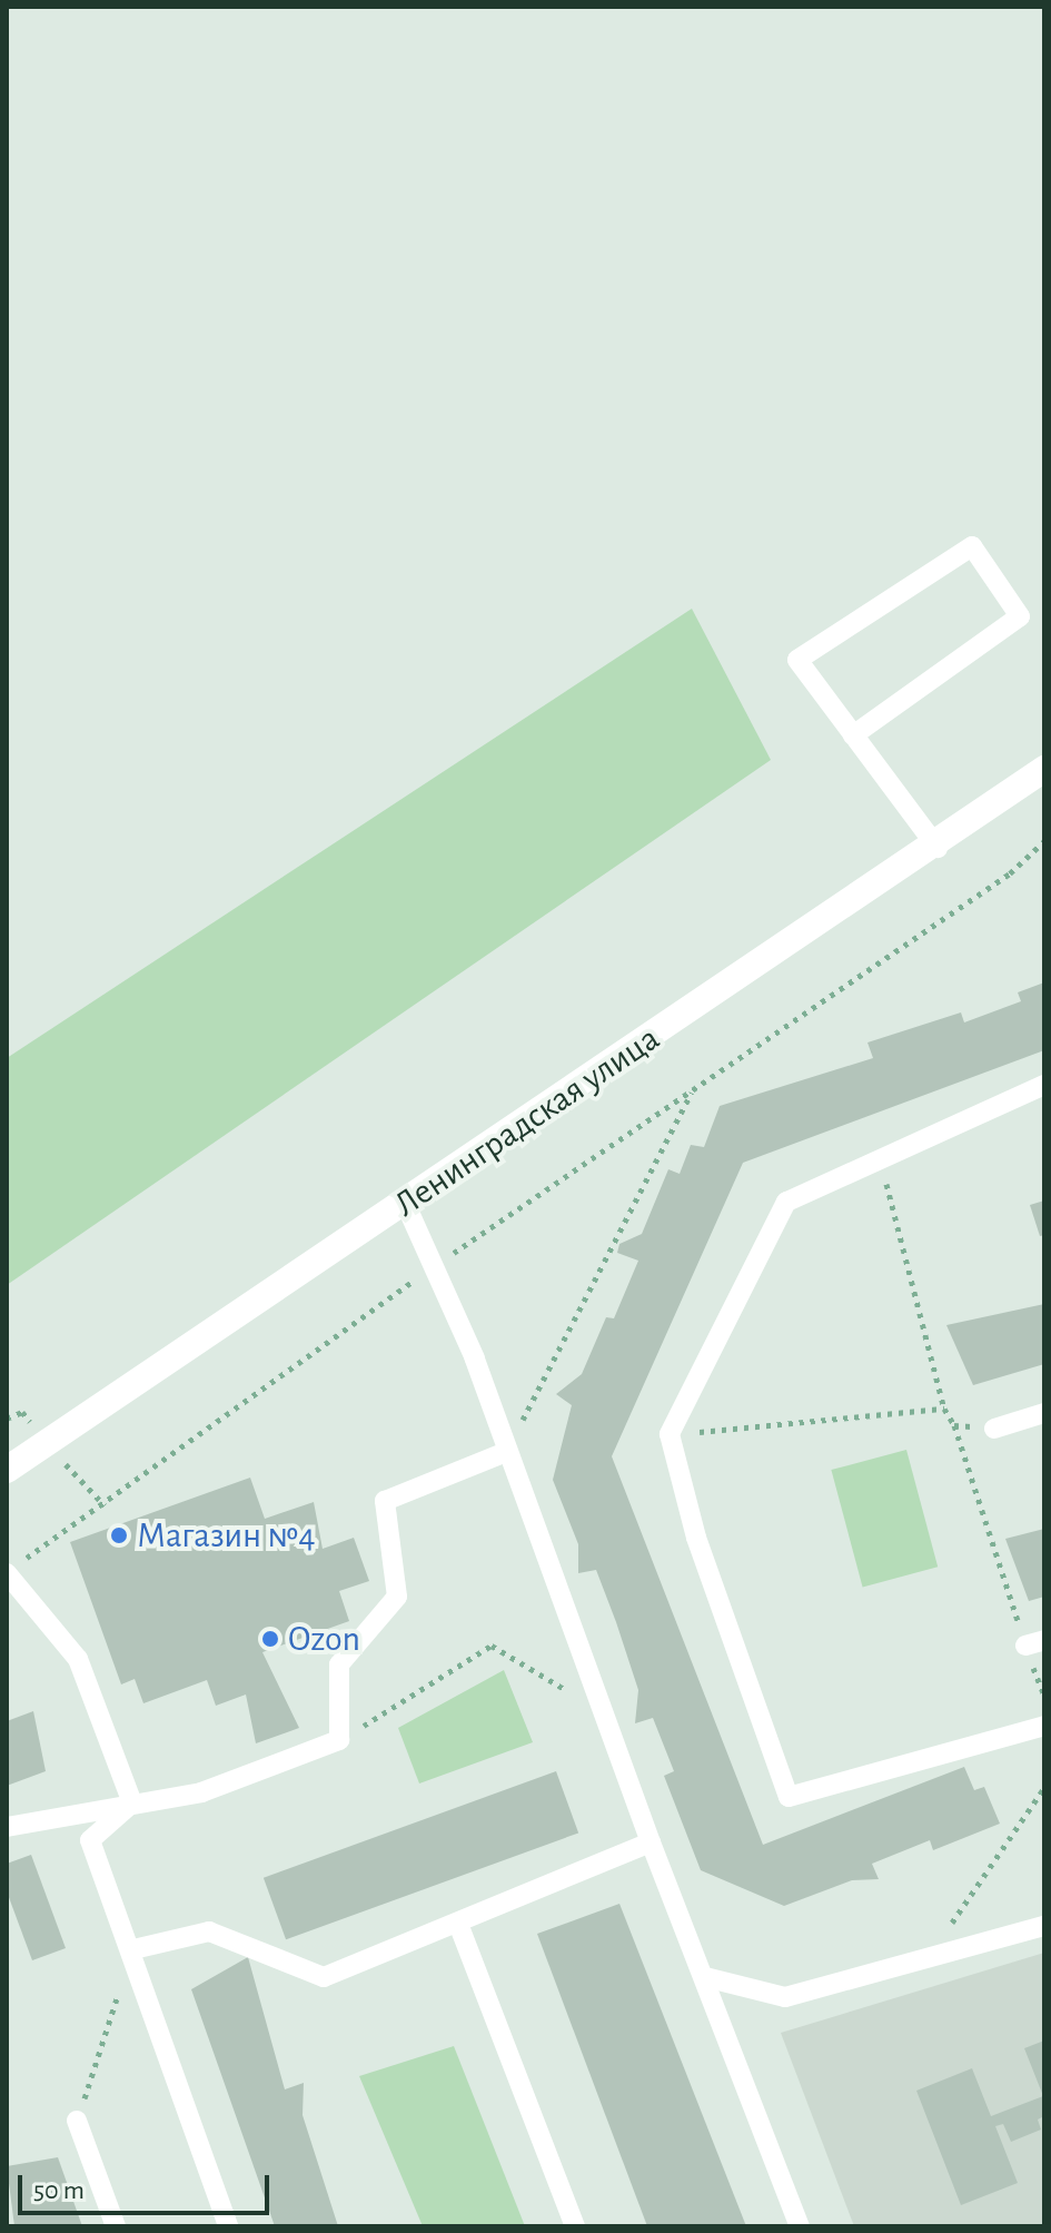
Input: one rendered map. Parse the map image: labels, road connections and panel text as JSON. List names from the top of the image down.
{
  "streets": {
    "street": ["Ленинградская улица"]
  },
  "places": ["Магазин №4", "Ozon"],
  "scale_bar": "50 m"
}
